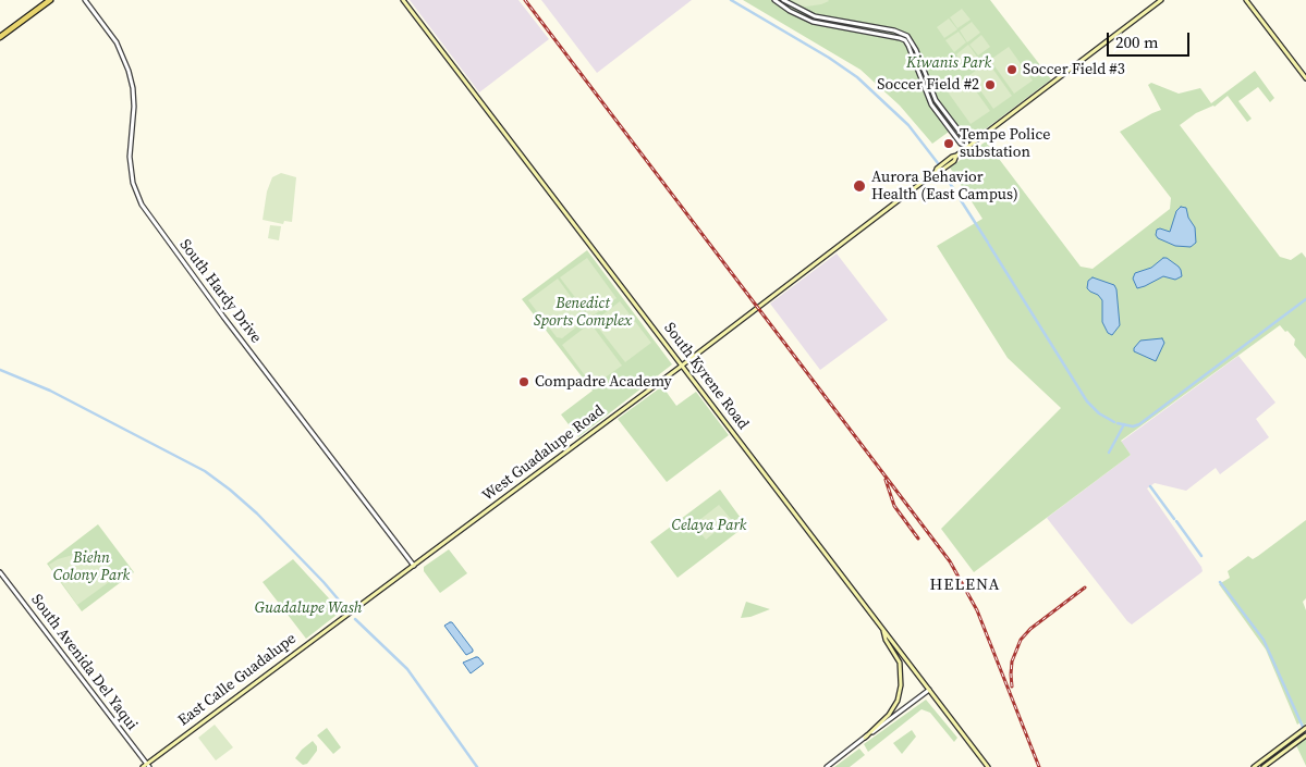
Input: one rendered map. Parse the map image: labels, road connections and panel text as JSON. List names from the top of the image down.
{
  "streets": {
    "main road": ["South Kyrene Road", "West Guadalupe Road", "East Calle Guadalupe"],
    "street": ["South Hardy Drive", "South Avenida Del Yaqui"]
  },
  "crossings": [
    ["South Hardy Drive", "West Guadalupe Road"],
    ["South Kyrene Road", "West Guadalupe Road"],
    ["West Guadalupe Road", "East Calle Guadalupe"],
    ["South Avenida Del Yaqui", "East Calle Guadalupe"]
  ],
  "districts": ["HELENA"],
  "parks": [
    "Kiwanis Park",
    "Benedict Sports Complex",
    "Celaya Park",
    "Biehn Colony Park",
    "Guadalupe Wash"
  ],
  "places": [
    "Soccer Field #3",
    "Soccer Field #2",
    "Tempe Police substation",
    "Aurora Behavior Health (East Campus)",
    "Compadre Academy"
  ],
  "scale_bar": "200 m"
}
